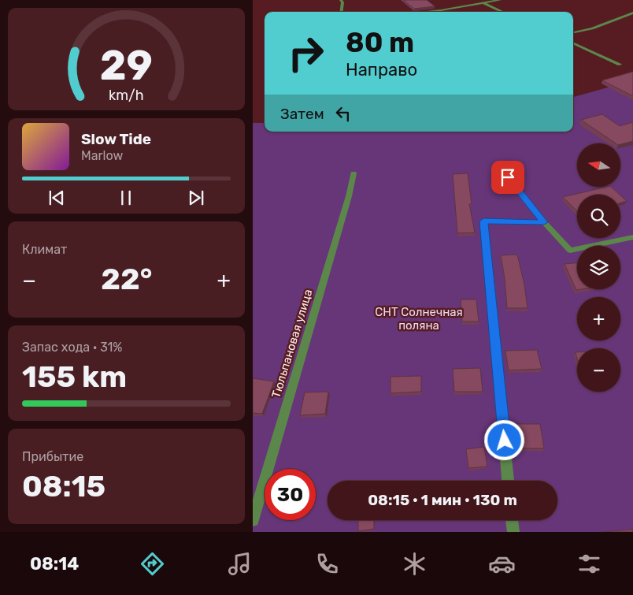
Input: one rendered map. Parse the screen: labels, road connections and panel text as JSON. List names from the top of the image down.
{
  "streets": {
    "street": ["Тюльпановая улица"]
  },
  "parks": ["СНТ Солнечная поляна"],
  "north": "left",
  "page": {
    "turn": ["80 m", "Направо"],
    "then": "Затем",
    "song": ["Slow Tide", "Marlow"],
    "map_buttons": ["+", "−"],
    "tile": [
      "Климат",
      ["Запас хода · 31%", "155 km"],
      ["Прибытие", "08:15"]
    ],
    "heat": ["−", "22°", "+"],
    "limit": "30",
    "trip": "08:15 · 1 мин · 130 m",
    "tabs": "08:14",
    "gauge": ["29", "km/h"]
  }
}
